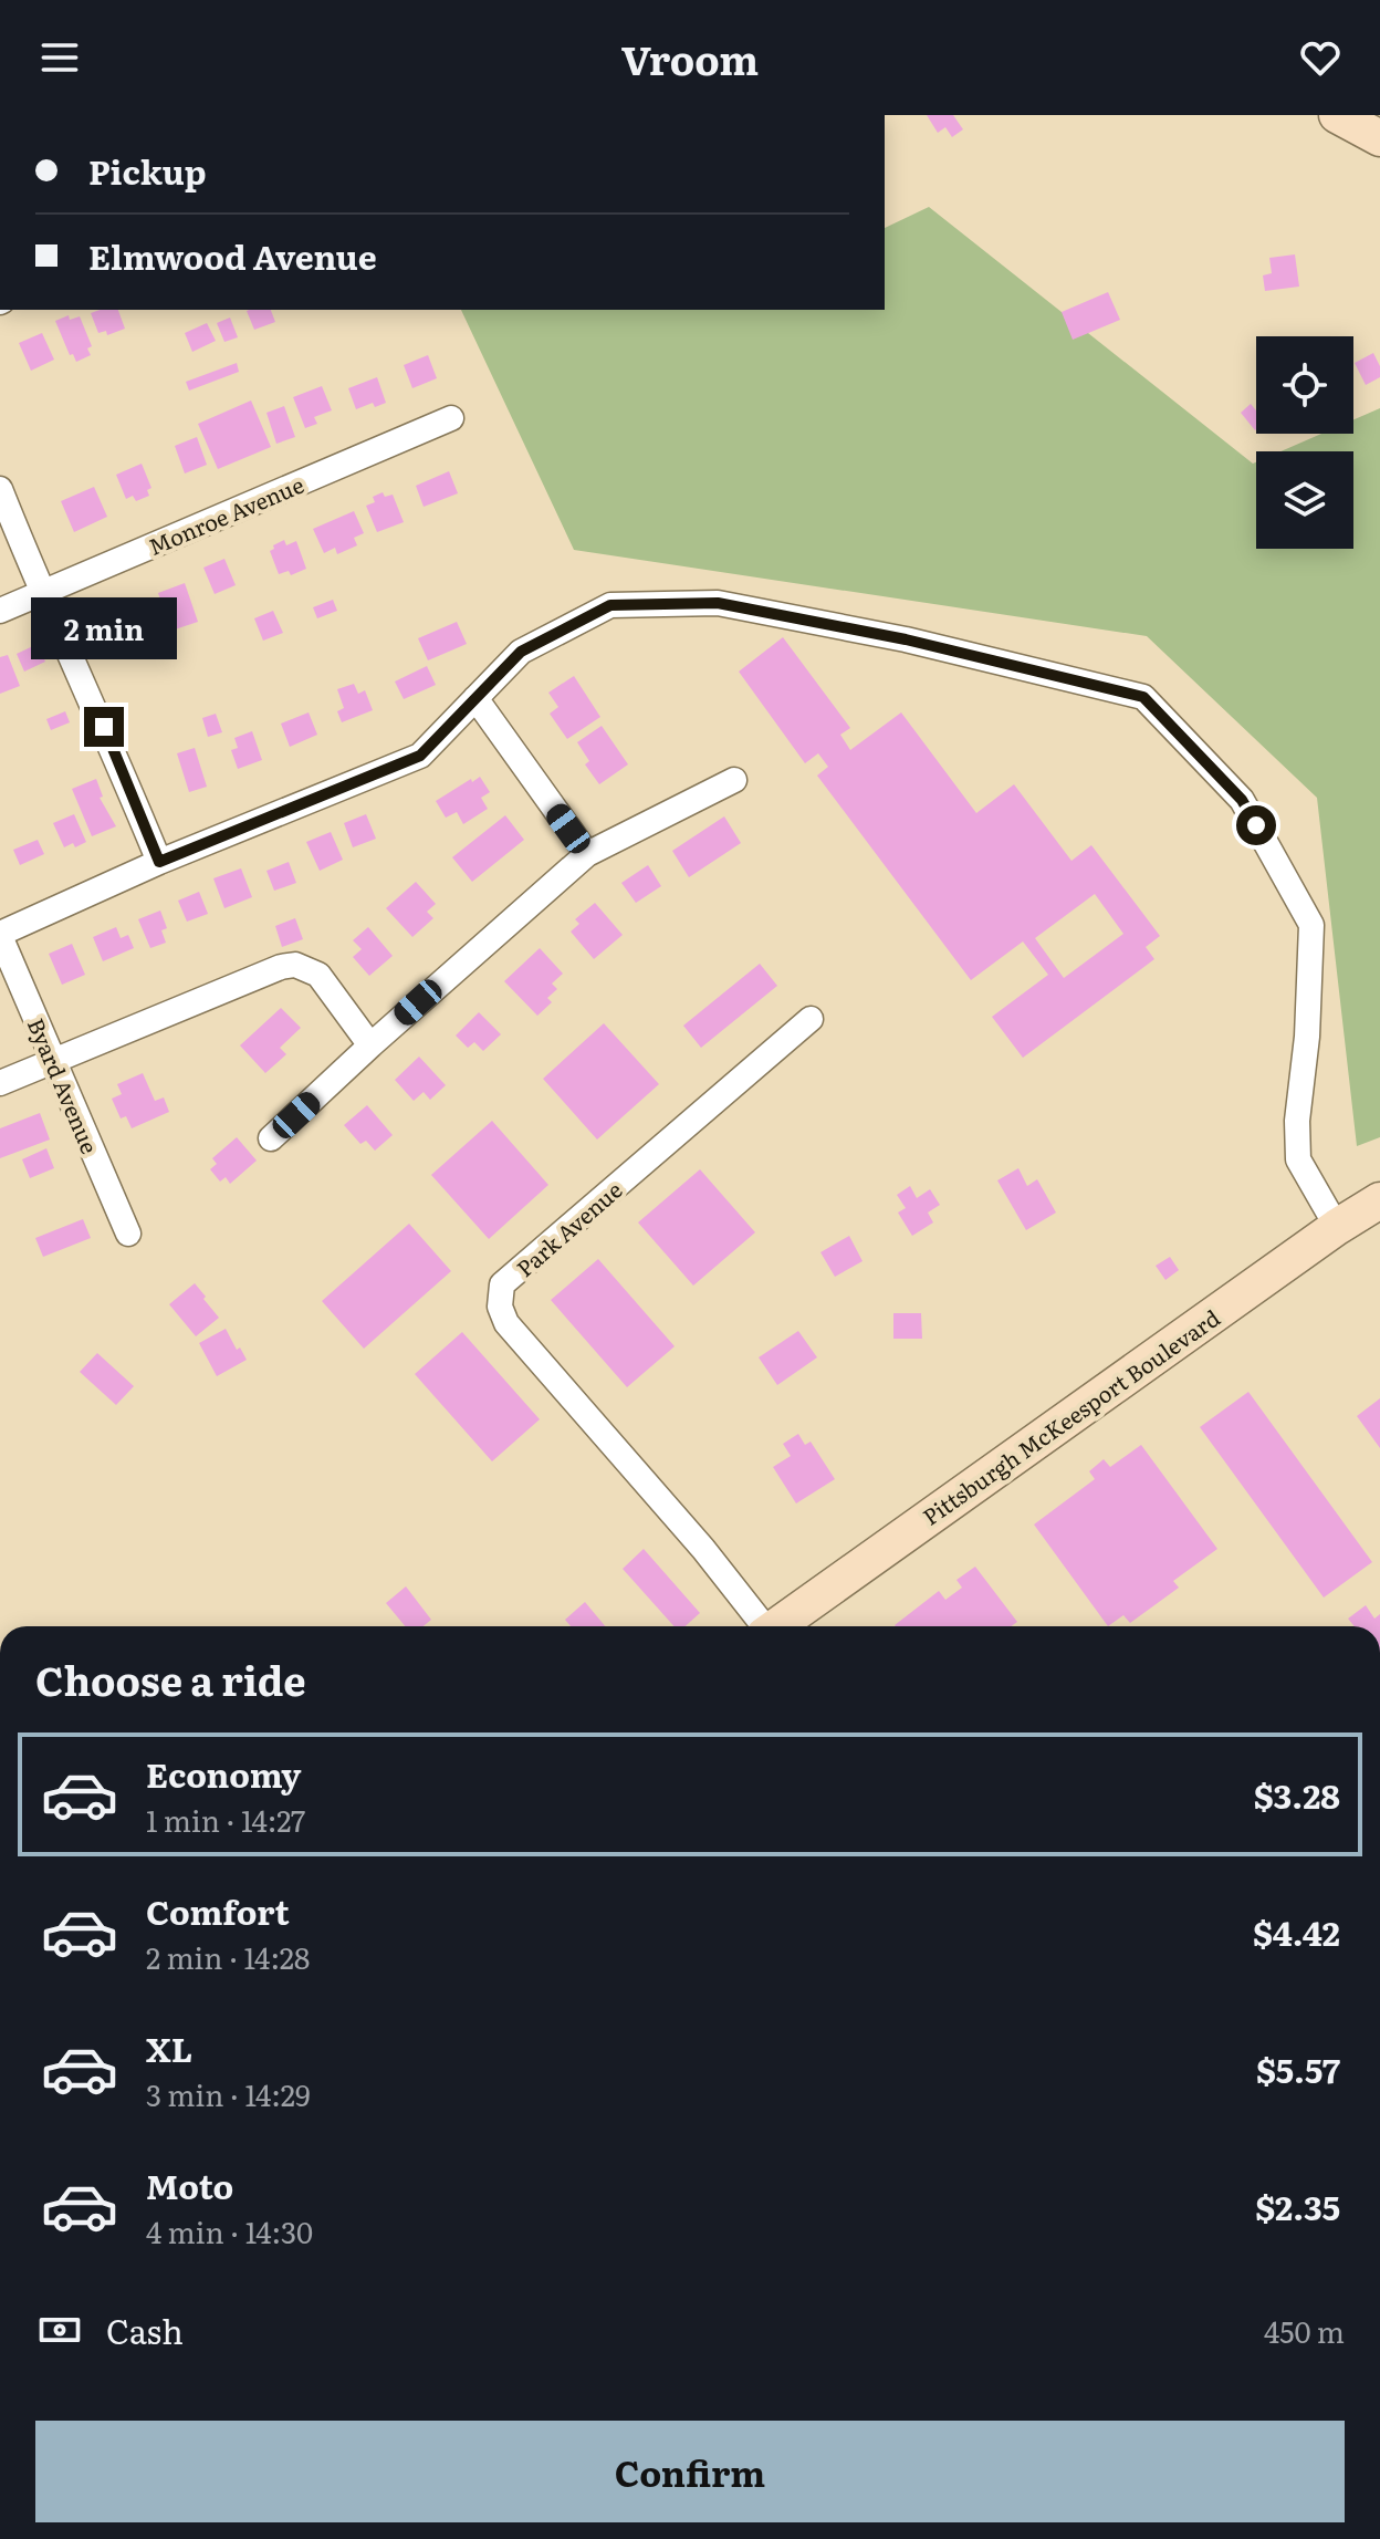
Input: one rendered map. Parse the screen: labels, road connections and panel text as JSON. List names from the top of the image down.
{
  "streets": {
    "main road": ["Pittsburgh McKeesport Boulevard"],
    "street": ["Monroe Avenue", "Byard Avenue", "Park Avenue"]
  },
  "page": {
    "header": "Vroom",
    "banner": ["Pickup", "Elmwood Avenue"],
    "bubble": "2 min",
    "heading": "Choose a ride",
    "list": [
      {
        "name": "Economy",
        "note": "1 min · 14:27",
        "value": "$3.28"
      },
      {
        "name": "Comfort",
        "note": "2 min · 14:28",
        "value": "$4.42"
      },
      {
        "name": "XL",
        "note": "3 min · 14:29",
        "value": "$5.57"
      },
      {
        "name": "Moto",
        "note": "4 min · 14:30",
        "value": "$2.35"
      }
    ],
    "pay": ["Cash", "450 m"],
    "buttons": "Confirm"
  }
}
